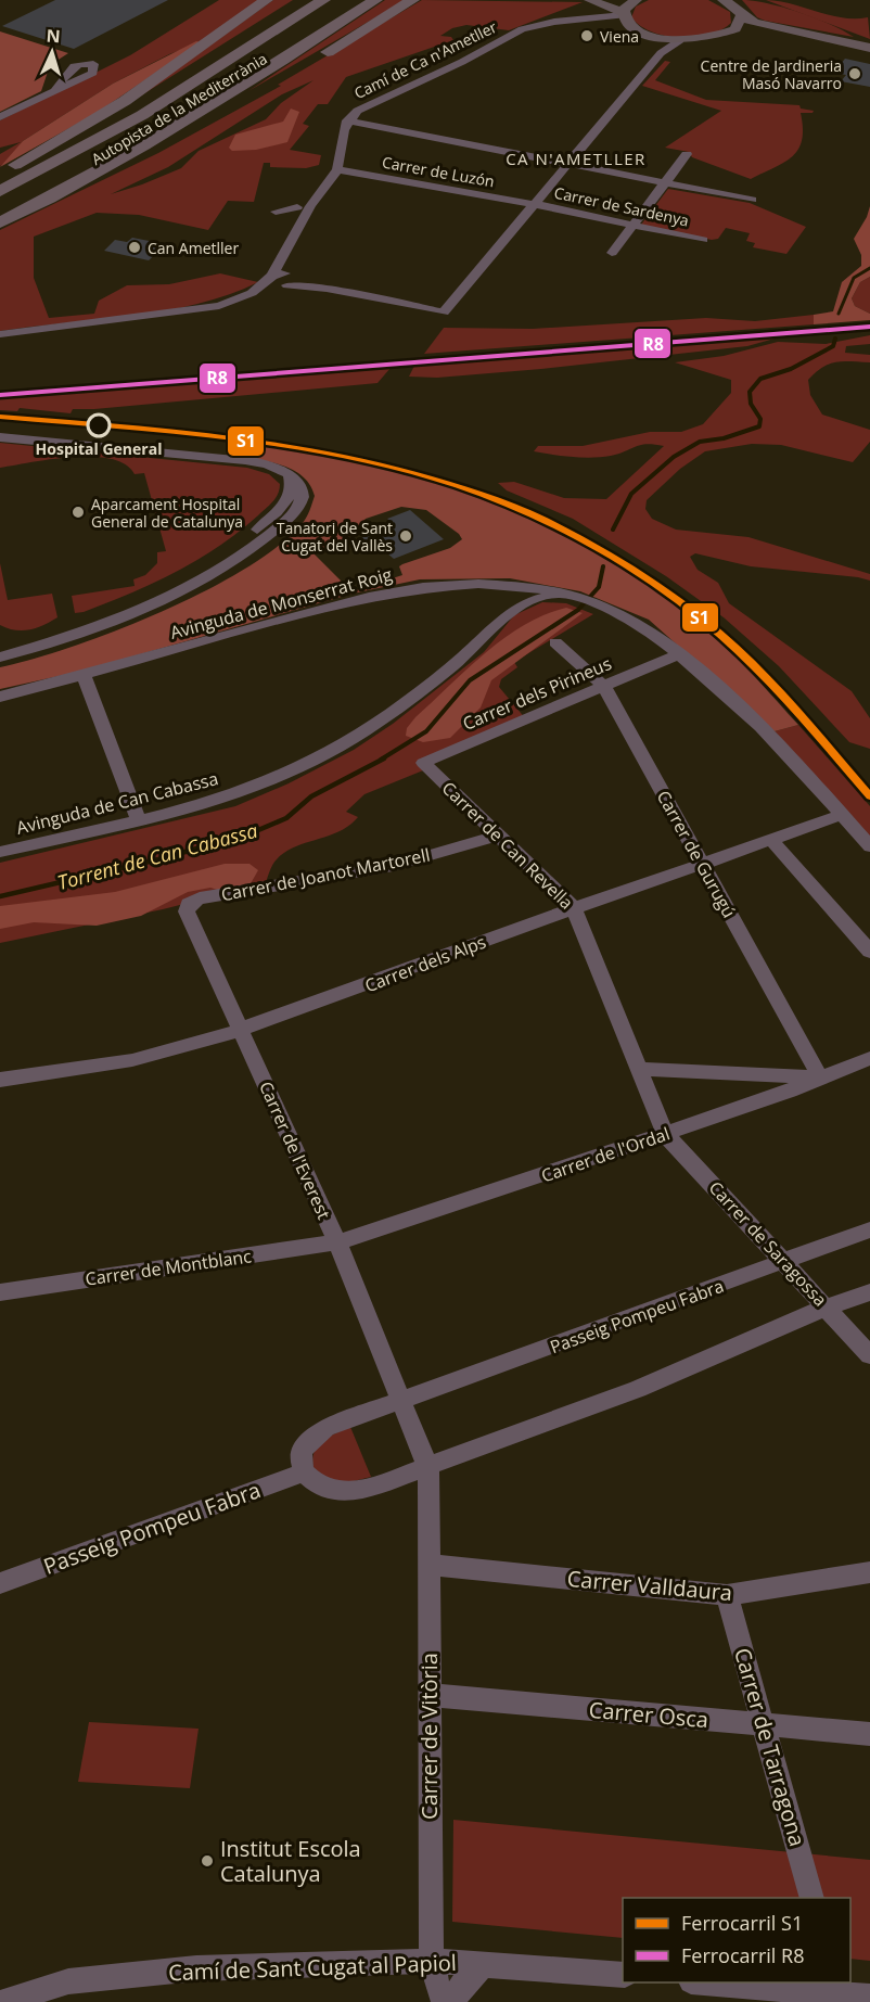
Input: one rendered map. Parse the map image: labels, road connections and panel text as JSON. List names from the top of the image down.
{
  "streets": {
    "highway": ["Autopista de la Mediterrània"],
    "street": [
      "Camí de Ca n'Ametller",
      "Carrer de Luzón",
      "Carrer de Sardenya",
      "Avinguda de Monserrat Roig",
      "Carrer dels Pirineus",
      "Avinguda de Can Cabassa",
      "Carrer de Can Revella",
      "Carrer de Gurugú",
      "Carrer de Joanot Martorell",
      "Carrer dels Alps",
      "Carrer de l'Everest",
      "Carrer de l'Ordal",
      "Carrer de Saragossa",
      "Carrer de Montblanc",
      "Passeig Pompeu Fabra",
      "Carrer Valldaura",
      "Carrer Osca",
      "Carrer de Vitòria",
      "Carrer de Tarragona",
      "Camí de Sant Cugat al Papiol"
    ]
  },
  "crossings": [
    ["Camí de Ca n'Ametller", "Carrer de Luzón"],
    ["Carrer de Luzón", "Carrer de Sardenya"],
    ["Avinguda de Monserrat Roig", "Avinguda de Can Cabassa"],
    ["Avinguda de Monserrat Roig", "Carrer dels Alps"],
    ["Carrer dels Pirineus", "Carrer de Can Revella"],
    ["Carrer dels Pirineus", "Carrer de Gurugú"],
    ["Carrer de Can Revella", "Carrer de Joanot Martorell"],
    ["Carrer de Can Revella", "Carrer dels Alps"],
    ["Carrer de Can Revella", "Carrer de l'Ordal"],
    ["Carrer de Can Revella", "Carrer de Saragossa"],
    ["Carrer de Gurugú", "Carrer dels Alps"],
    ["Carrer de Gurugú", "Carrer de l'Ordal"],
    ["Carrer de Joanot Martorell", "Carrer de l'Everest"],
    ["Carrer dels Alps", "Carrer de l'Everest"],
    ["Carrer de l'Everest", "Carrer de l'Ordal"],
    ["Carrer de l'Everest", "Carrer de Montblanc"],
    ["Carrer de l'Everest", "Passeig Pompeu Fabra"],
    ["Carrer de l'Ordal", "Carrer de Saragossa"],
    ["Carrer de l'Ordal", "Carrer de Montblanc"],
    ["Carrer de Saragossa", "Passeig Pompeu Fabra"],
    ["Carrer Valldaura", "Carrer de Vitòria"],
    ["Carrer Valldaura", "Carrer de Tarragona"],
    ["Carrer Osca", "Carrer de Vitòria"],
    ["Carrer Osca", "Carrer de Tarragona"],
    ["Carrer de Vitòria", "Camí de Sant Cugat al Papiol"]
  ],
  "districts": ["CA N'AMETLLER"],
  "water": ["Torrent de Can Cabassa"],
  "places": [
    "Viena",
    "Centre de Jardineria Masó Navarro",
    "Can Ametller",
    "Hospital General",
    "Aparcament Hospital General de Catalunya",
    "Tanatori de Sant Cugat del Vallès",
    "Institut Escola Catalunya"
  ],
  "lines": ["rail line R8", "rail line S1"],
  "legend": ["Ferrocarril S1", "Ferrocarril R8"],
  "north": "top"
}
